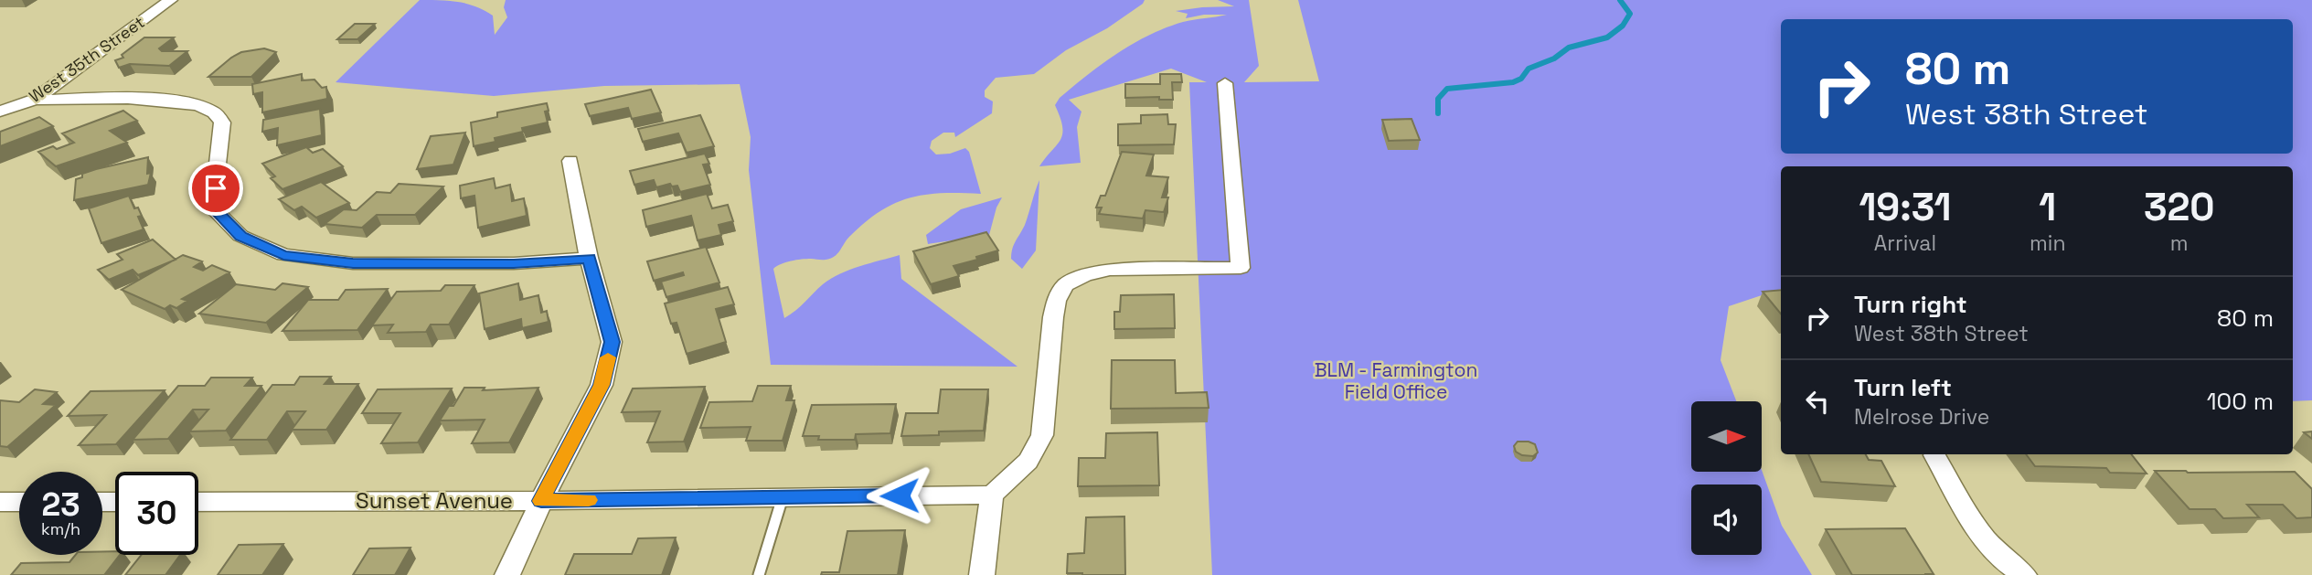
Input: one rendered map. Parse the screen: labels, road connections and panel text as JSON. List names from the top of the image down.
{
  "streets": {
    "street": ["West 35th Street", "Sunset Avenue"]
  },
  "parks": ["BLM - Farmington Field Office"],
  "north": "right",
  "page": {
    "turn": ["80 m", "West 38th Street"],
    "eta": [
      "19:31",
      "Arrival",
      "1",
      "min",
      "320",
      "m"
    ],
    "list": [
      {
        "name": "Turn right",
        "note": "West 38th Street",
        "value": "80 m"
      },
      {
        "name": "Turn left",
        "note": "Melrose Drive",
        "value": "100 m"
      }
    ],
    "speed": "23 km/h",
    "limit": "30"
  }
}
